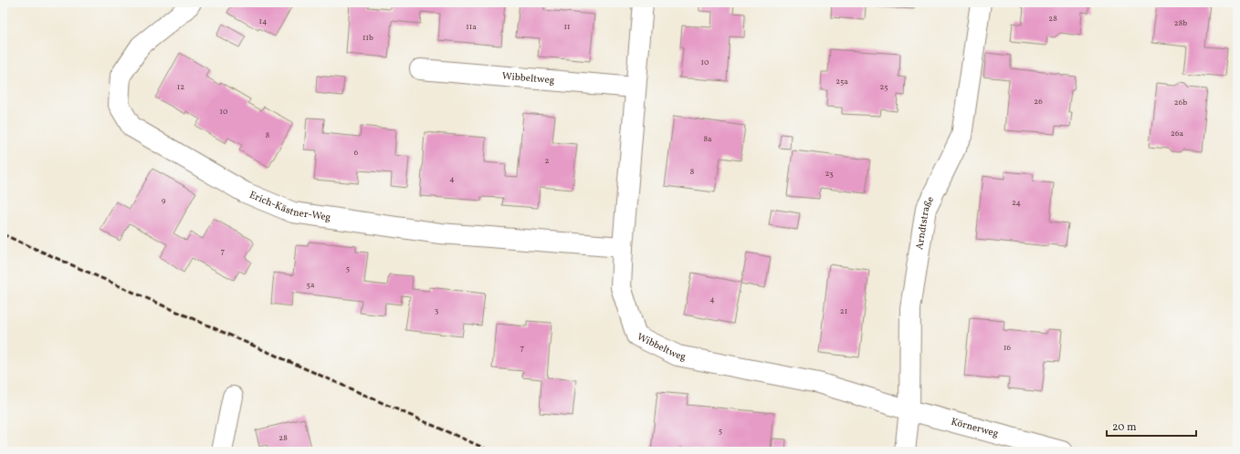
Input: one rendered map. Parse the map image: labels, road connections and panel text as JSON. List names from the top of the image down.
{
  "streets": {
    "street": [
      "Wibbeltweg",
      "Erich-Kästner-Weg",
      "Arndtstraße",
      "Körnerweg"
    ]
  },
  "crossings": [
    ["Wibbeltweg", "Erich-Kästner-Weg"],
    ["Wibbeltweg", "Arndtstraße"],
    ["Wibbeltweg", "Körnerweg"],
    ["Arndtstraße", "Körnerweg"]
  ],
  "house_numbers": [
    "28",
    "14",
    "28b",
    "11a",
    "11",
    "11b",
    "10",
    "25a",
    "12",
    "25",
    "26",
    "26b",
    "10",
    "26a",
    "8",
    "8a",
    "6",
    "2",
    "8",
    "23",
    "4",
    "9",
    "24",
    "7",
    "5",
    "5a",
    "4",
    "3",
    "21",
    "7",
    "16",
    "5",
    "28"
  ],
  "scale_bar": "20 m"
}
